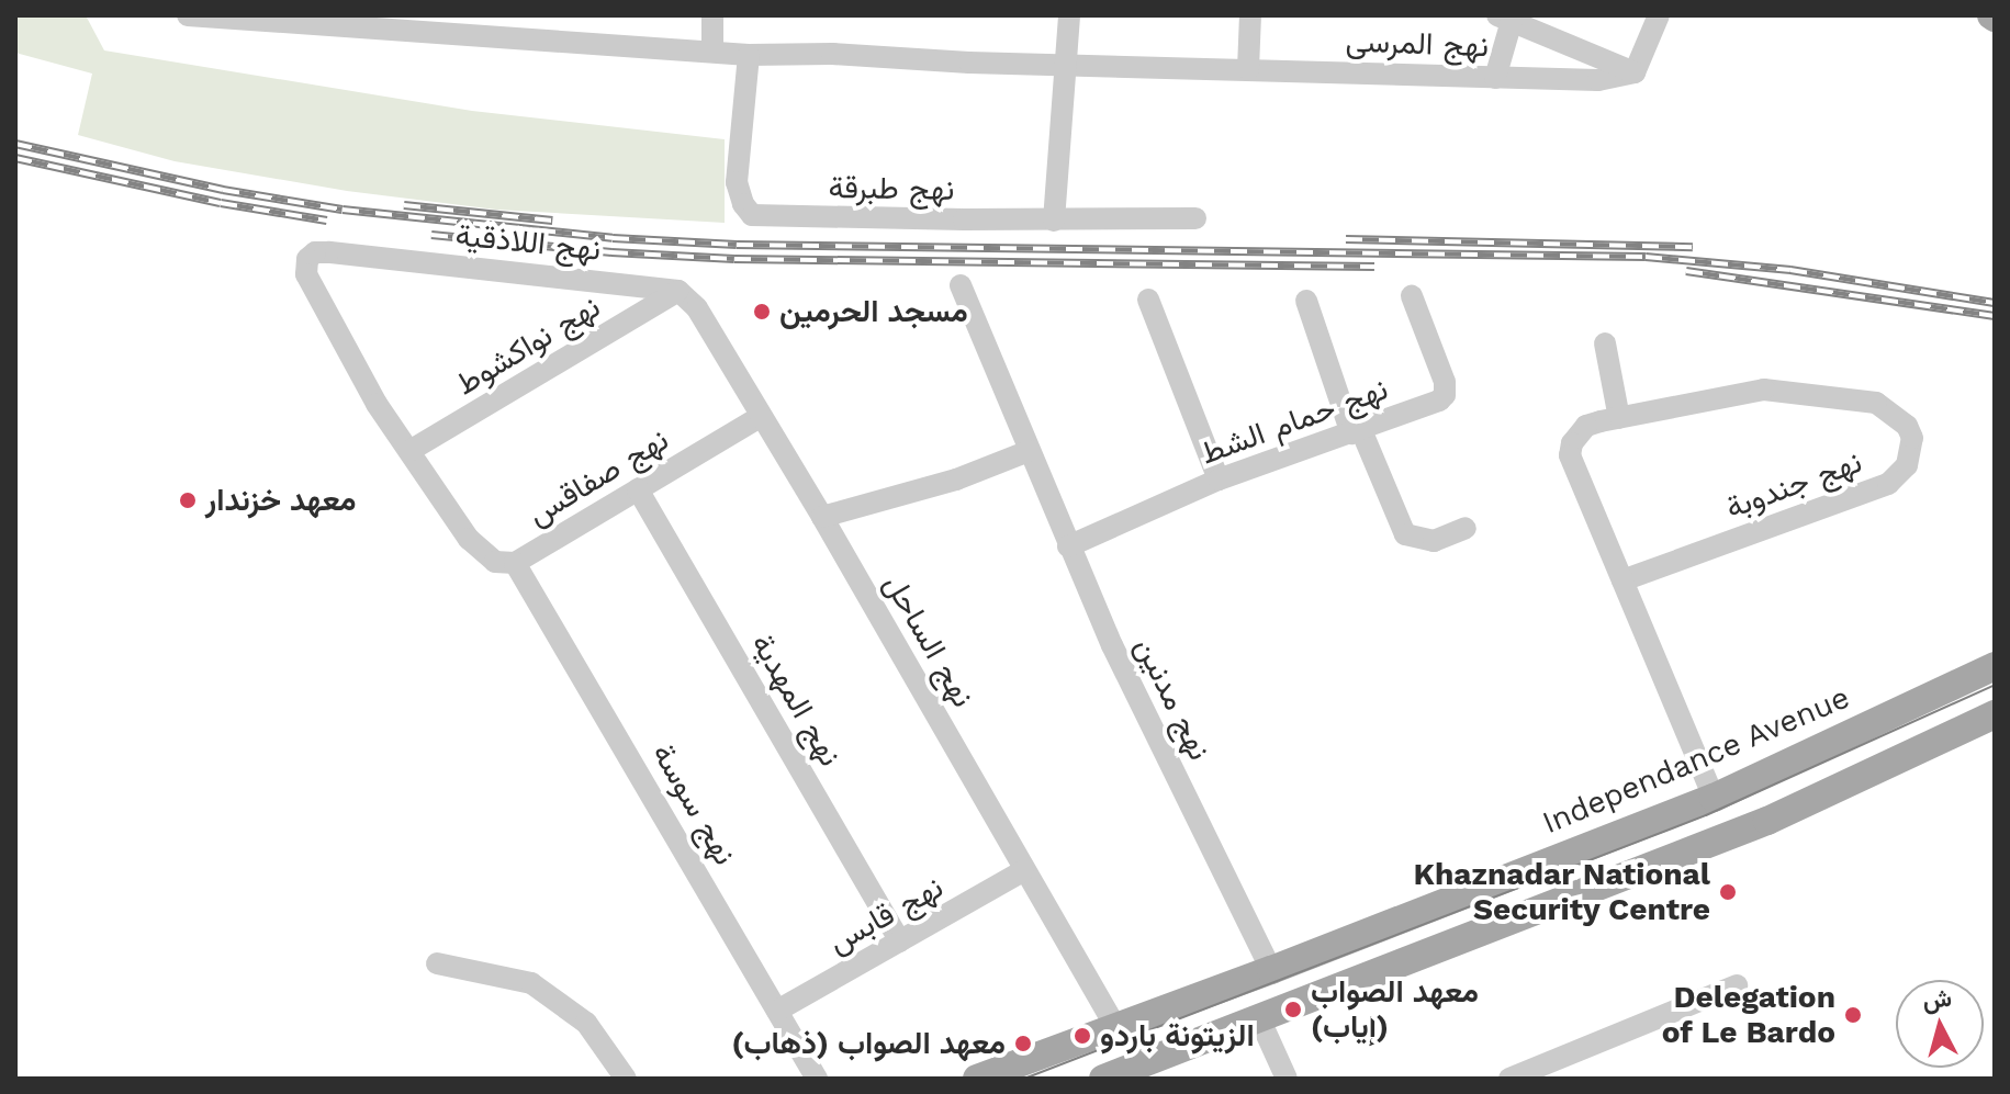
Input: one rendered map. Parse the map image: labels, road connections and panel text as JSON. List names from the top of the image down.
{
  "streets": {
    "main road": ["Independance Avenue"],
    "street": [
      "نهج المرسى",
      "نهج طبرقة",
      "نهج اللاذقية",
      "نهج نواكشوط",
      "نهج حمام الشط",
      "نهج صفاقس",
      "نهج جندوبة",
      "نهج الساحل",
      "نهج مدنين",
      "نهج المهدية",
      "نهج سوسة",
      "نهج قابس"
    ]
  },
  "crossings": [
    ["نهج المرسى", "نهج طبرقة"],
    ["نهج اللاذقية", "نهج نواكشوط"],
    ["نهج اللاذقية", "نهج صفاقس"],
    ["نهج اللاذقية", "نهج الساحل"],
    ["نهج نواكشوط", "نهج صفاقس"],
    ["نهج نواكشوط", "نهج الساحل"],
    ["نهج حمام الشط", "نهج مدنين"],
    ["نهج صفاقس", "نهج الساحل"],
    ["نهج صفاقس", "نهج المهدية"],
    ["نهج صفاقس", "نهج سوسة"],
    ["نهج جندوبة", "Independance Avenue"],
    ["نهج الساحل", "Independance Avenue"],
    ["نهج الساحل", "نهج قابس"],
    ["نهج مدنين", "Independance Avenue"],
    ["نهج المهدية", "نهج قابس"],
    ["نهج سوسة", "نهج قابس"]
  ],
  "places": [
    "مسجد الحرمين",
    "معهد خزندار",
    "Khaznadar National Security Centre",
    "معهد الصواب (إياب)",
    "Delegation of Le Bardo",
    "الزيتونة باردو",
    "معهد الصواب (ذهاب)"
  ],
  "north": "top"
}
